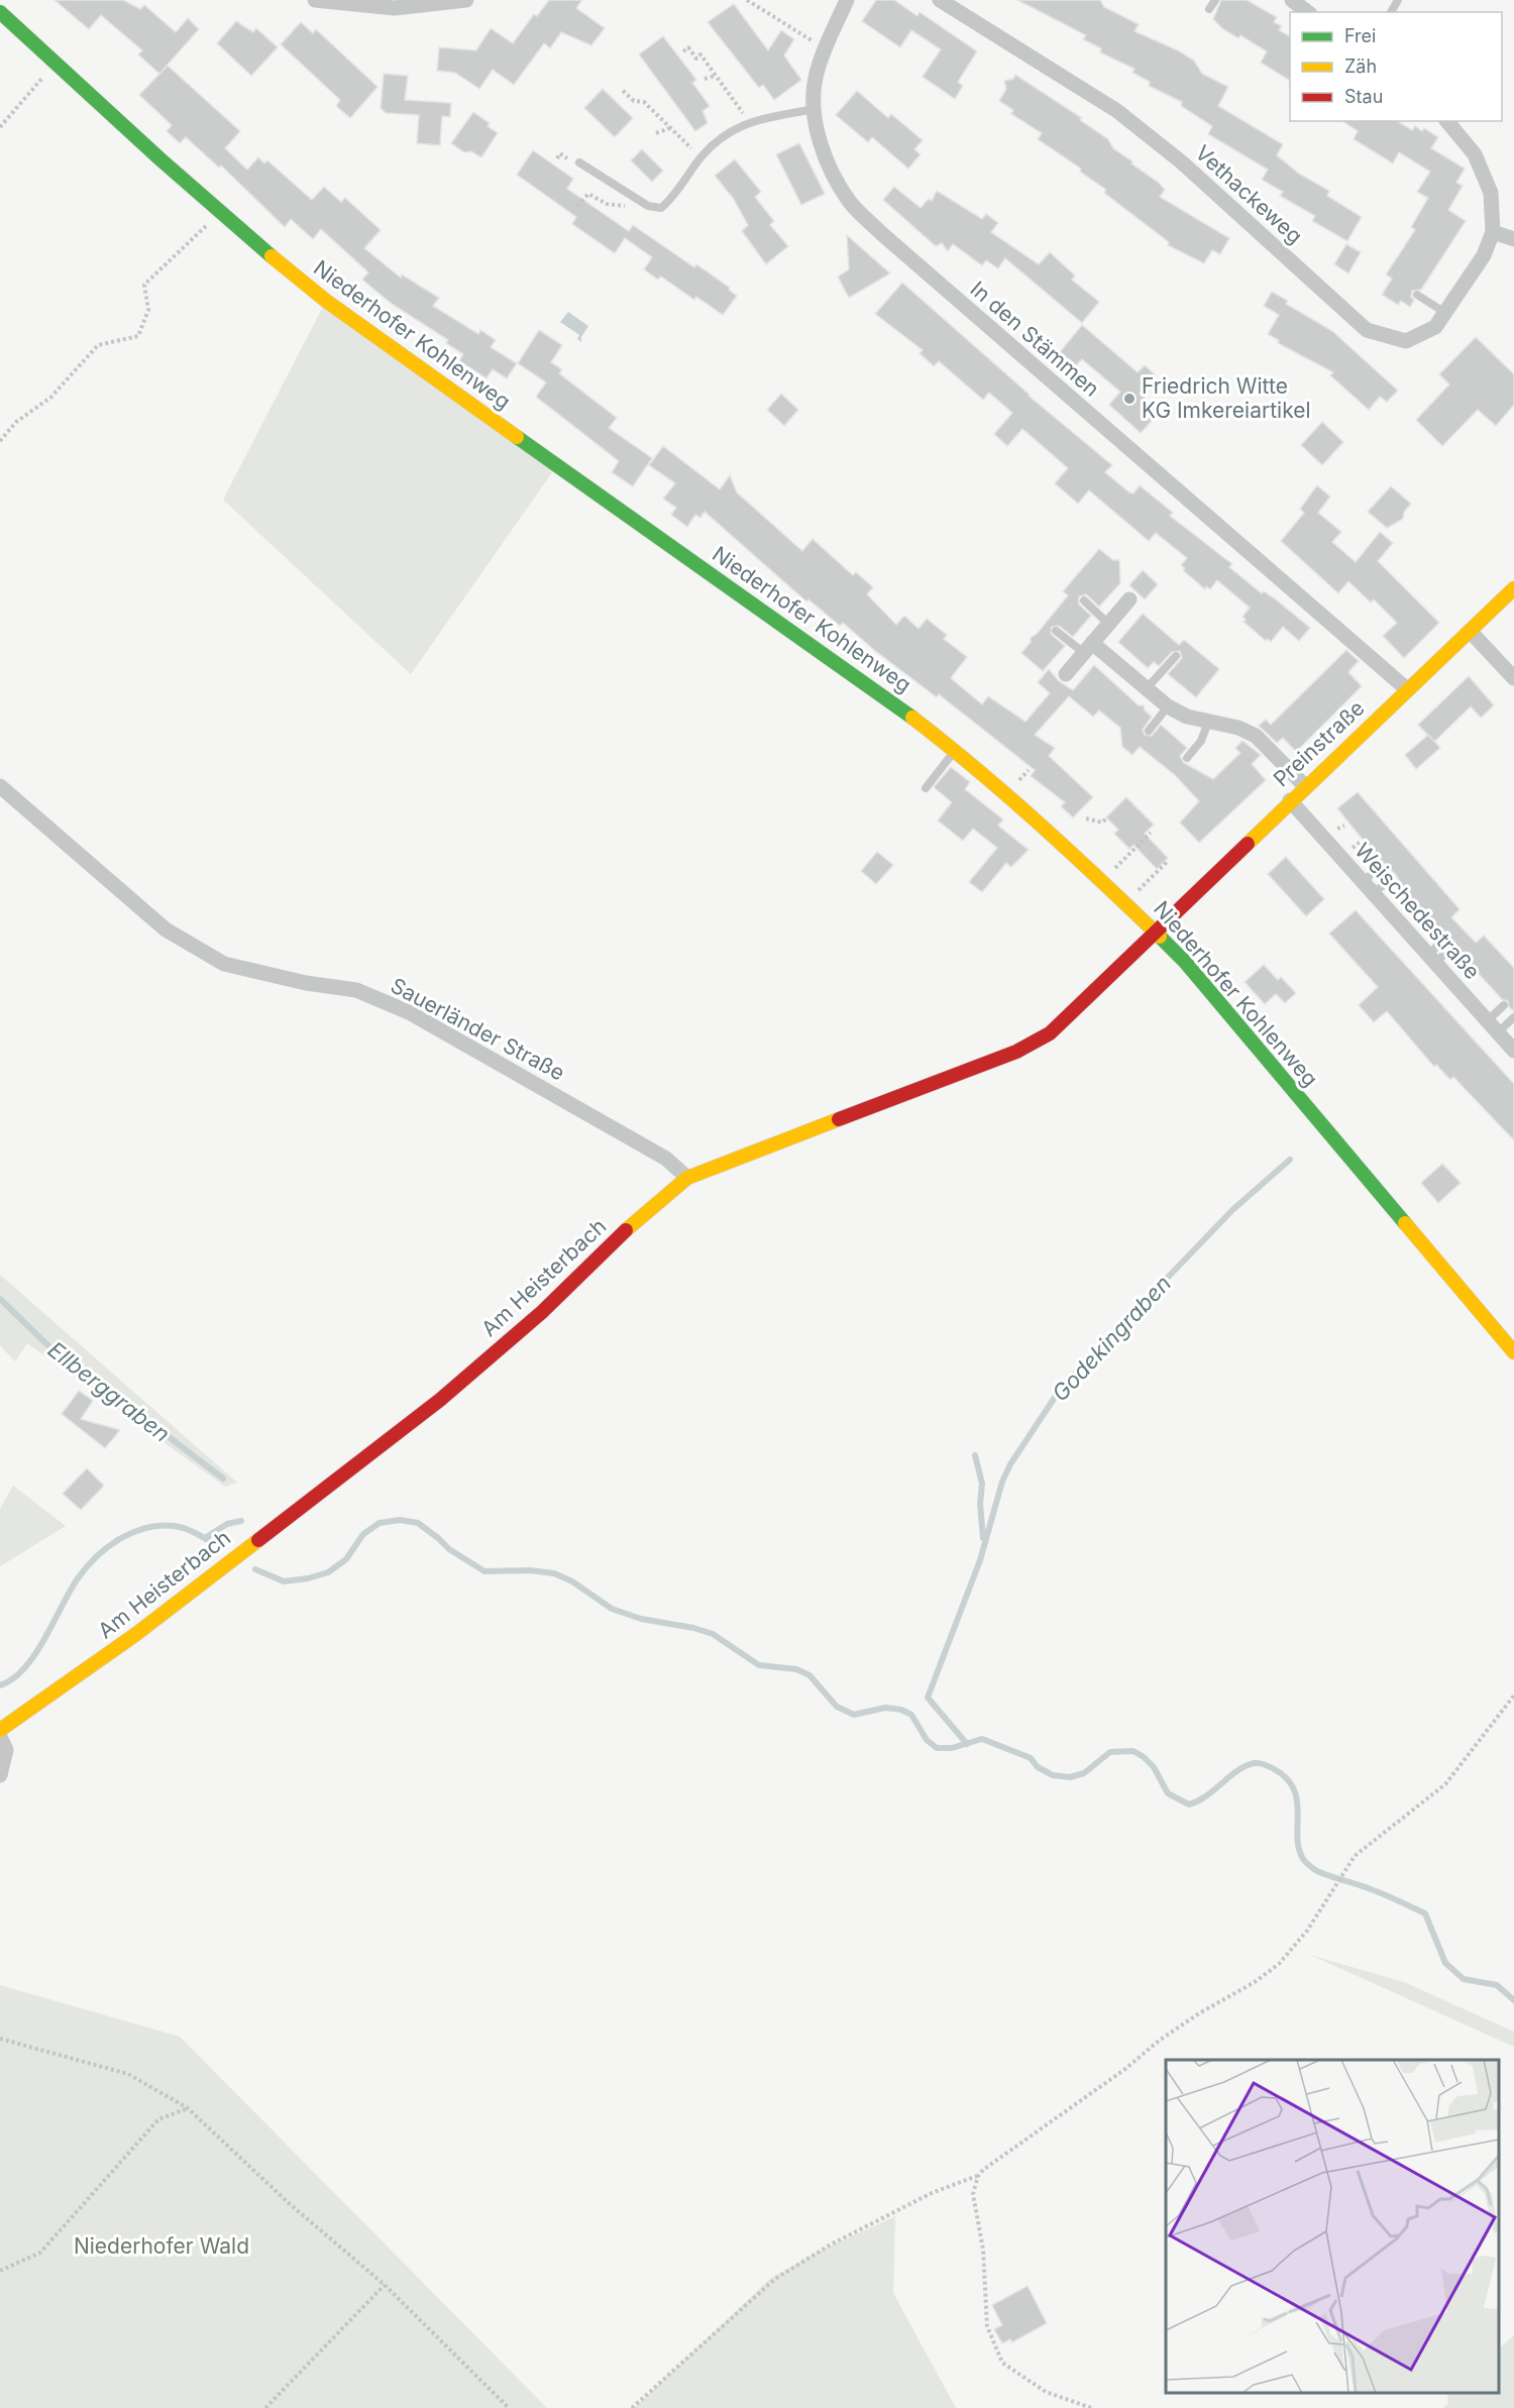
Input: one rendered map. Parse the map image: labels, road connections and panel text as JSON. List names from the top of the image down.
{
  "streets": {
    "street": [
      "Vethackeweg",
      "Niederhofer Kohlenweg",
      "In den Stämmen",
      "Preinstraße",
      "Weischedestraße",
      "Sauerländer Straße",
      "Am Heisterbach"
    ]
  },
  "crossings": [
    ["Niederhofer Kohlenweg", "Preinstraße"],
    ["Niederhofer Kohlenweg", "Am Heisterbach"],
    ["In den Stämmen", "Preinstraße"],
    ["Preinstraße", "Weischedestraße"],
    ["Preinstraße", "Am Heisterbach"],
    ["Sauerländer Straße", "Am Heisterbach"]
  ],
  "water": ["Godekingraben", "Ellberggraben"],
  "parks": ["Niederhofer Wald"],
  "places": ["Friedrich Witte KG Imkereiartikel"],
  "legend": ["Frei", "Zäh", "Stau"]
}
